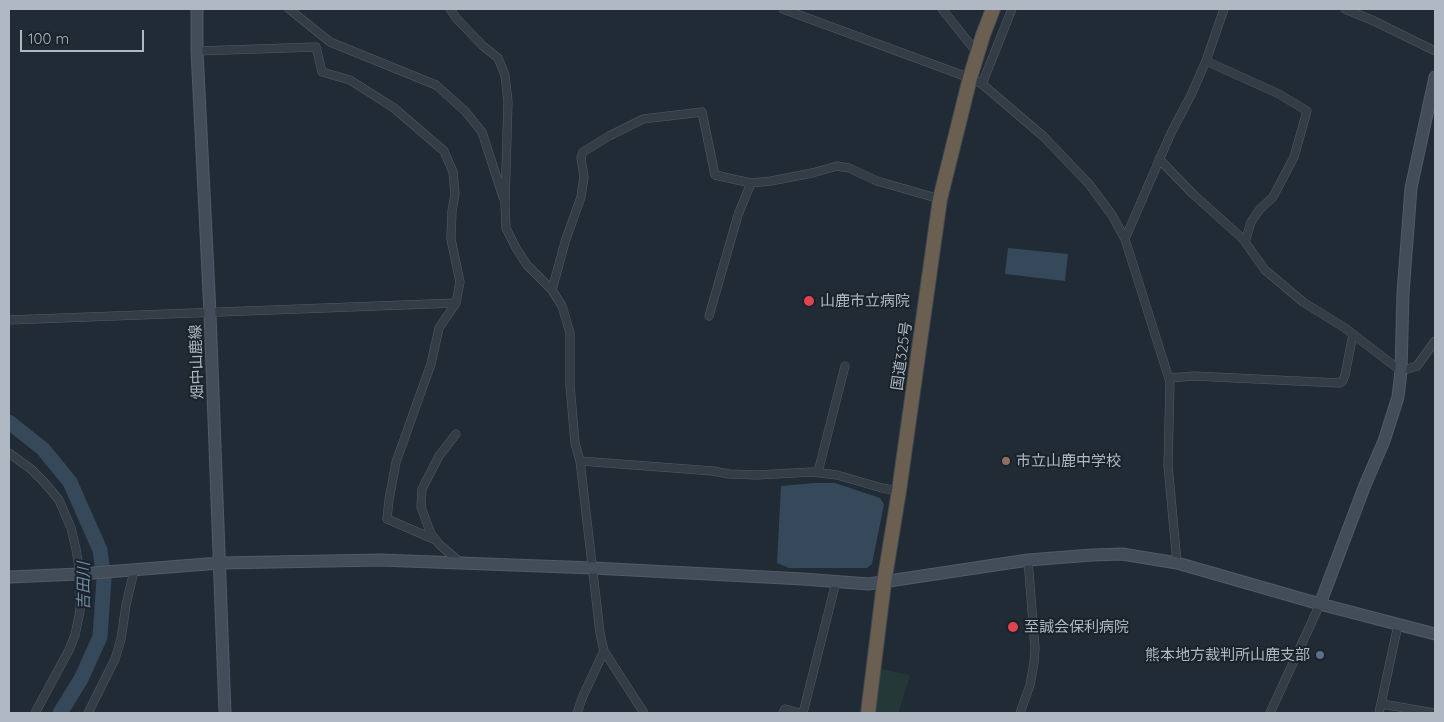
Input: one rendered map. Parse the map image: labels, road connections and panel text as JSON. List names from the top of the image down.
{
  "streets": {
    "highway": ["国道325号"],
    "street": ["畑中山鹿線"]
  },
  "water": ["吉田川"],
  "places": [
    "山鹿市立病院",
    "市立山鹿中学校",
    "至誠会保利病院",
    "熊本地方裁判所山鹿支部"
  ],
  "scale_bar": "100 m"
}
